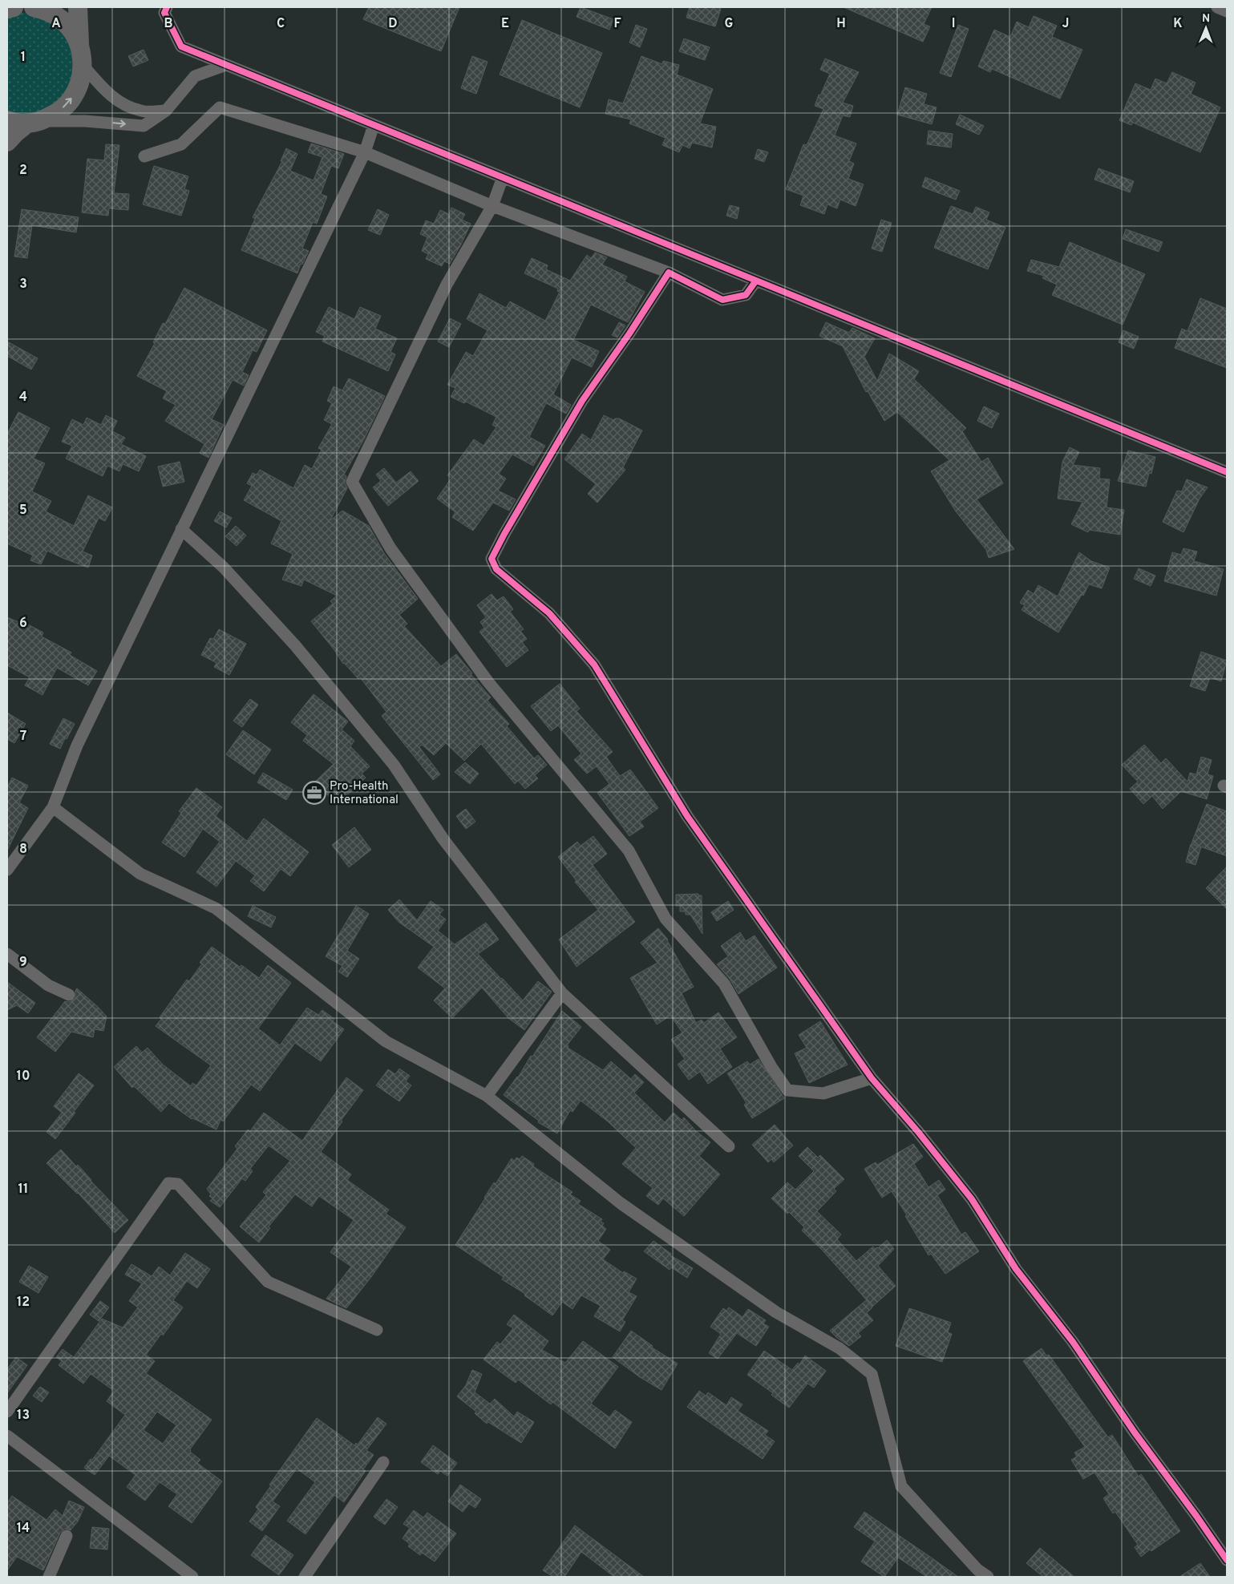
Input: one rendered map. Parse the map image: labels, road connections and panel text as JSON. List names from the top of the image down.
{
  "places": {
    "office": ["Pro-Health International"]
  },
  "north": "top",
  "grid": {
    "columns": [
      "A",
      "B",
      "C",
      "D",
      "E",
      "F",
      "G",
      "H",
      "I",
      "J",
      "K"
    ],
    "rows": [
      "1",
      "2",
      "3",
      "4",
      "5",
      "6",
      "7",
      "8",
      "9",
      "10",
      "11",
      "12",
      "13",
      "14"
    ]
  }
}
